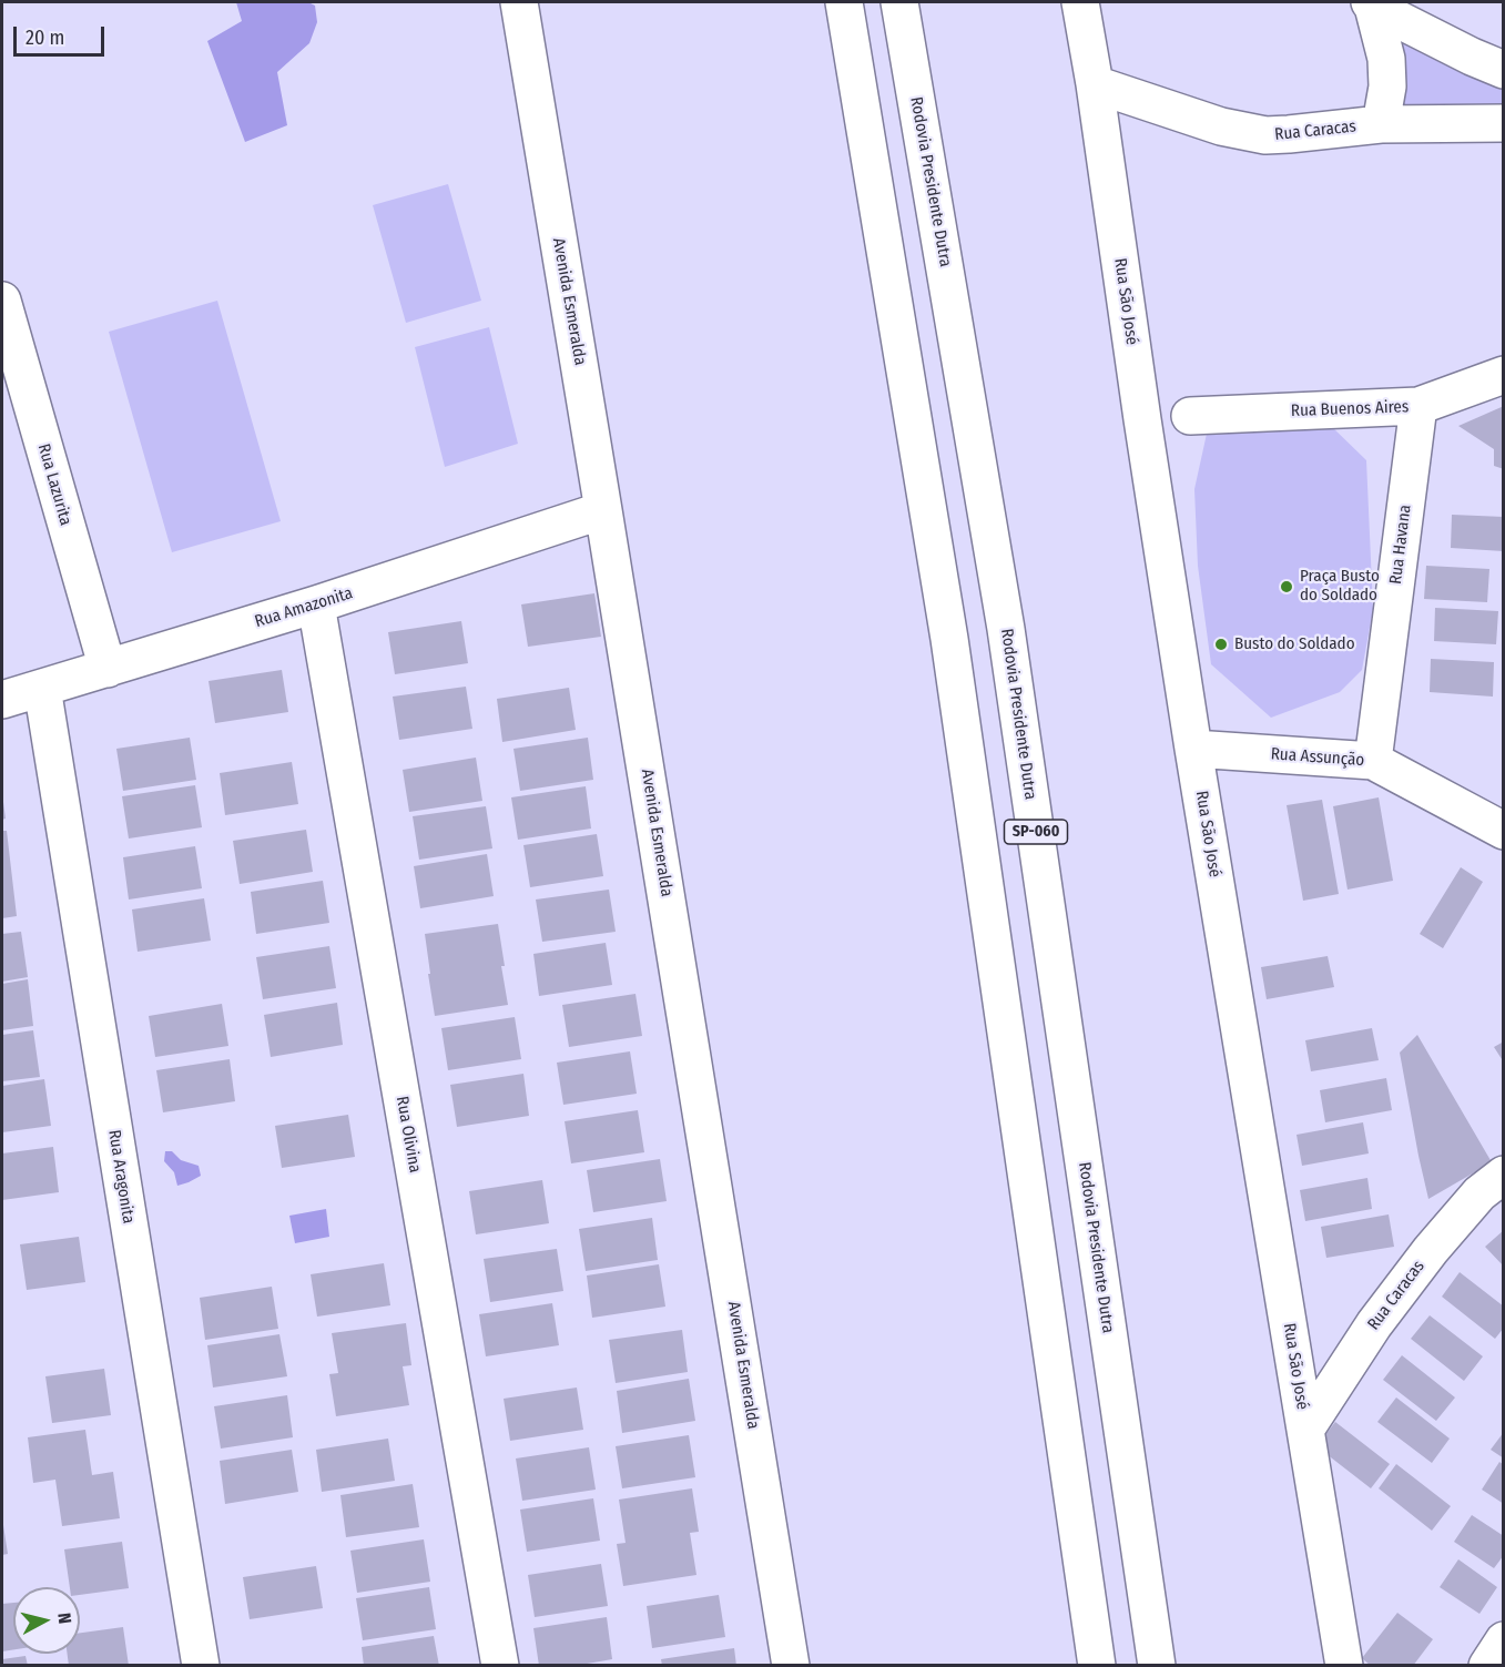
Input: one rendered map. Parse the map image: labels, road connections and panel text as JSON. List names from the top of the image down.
{
  "streets": {
    "main road": [
      "Rua Caracas",
      "Rodovia Presidente Dutra",
      "Avenida Esmeralda",
      "Rua São José",
      "Rua Buenos Aires",
      "Rua Lazurita",
      "Rua Havana",
      "Rua Amazonita",
      "Rua Assunção",
      "SP-060",
      "Rua Olivina",
      "Rua Aragonita"
    ]
  },
  "crossings": [
    ["Rua Caracas", "Rua São José"],
    ["Avenida Esmeralda", "Rua Amazonita"],
    ["Rua São José", "Rua Assunção"],
    ["Rua Buenos Aires", "Rua Havana"],
    ["Rua Lazurita", "Rua Amazonita"],
    ["Rua Havana", "Rua Assunção"],
    ["Rua Amazonita", "Rua Olivina"],
    ["Rua Amazonita", "Rua Aragonita"]
  ],
  "places": ["Praça Busto do Soldado", "Busto do Soldado"],
  "scale_bar": "20 m",
  "north": "right"
}
